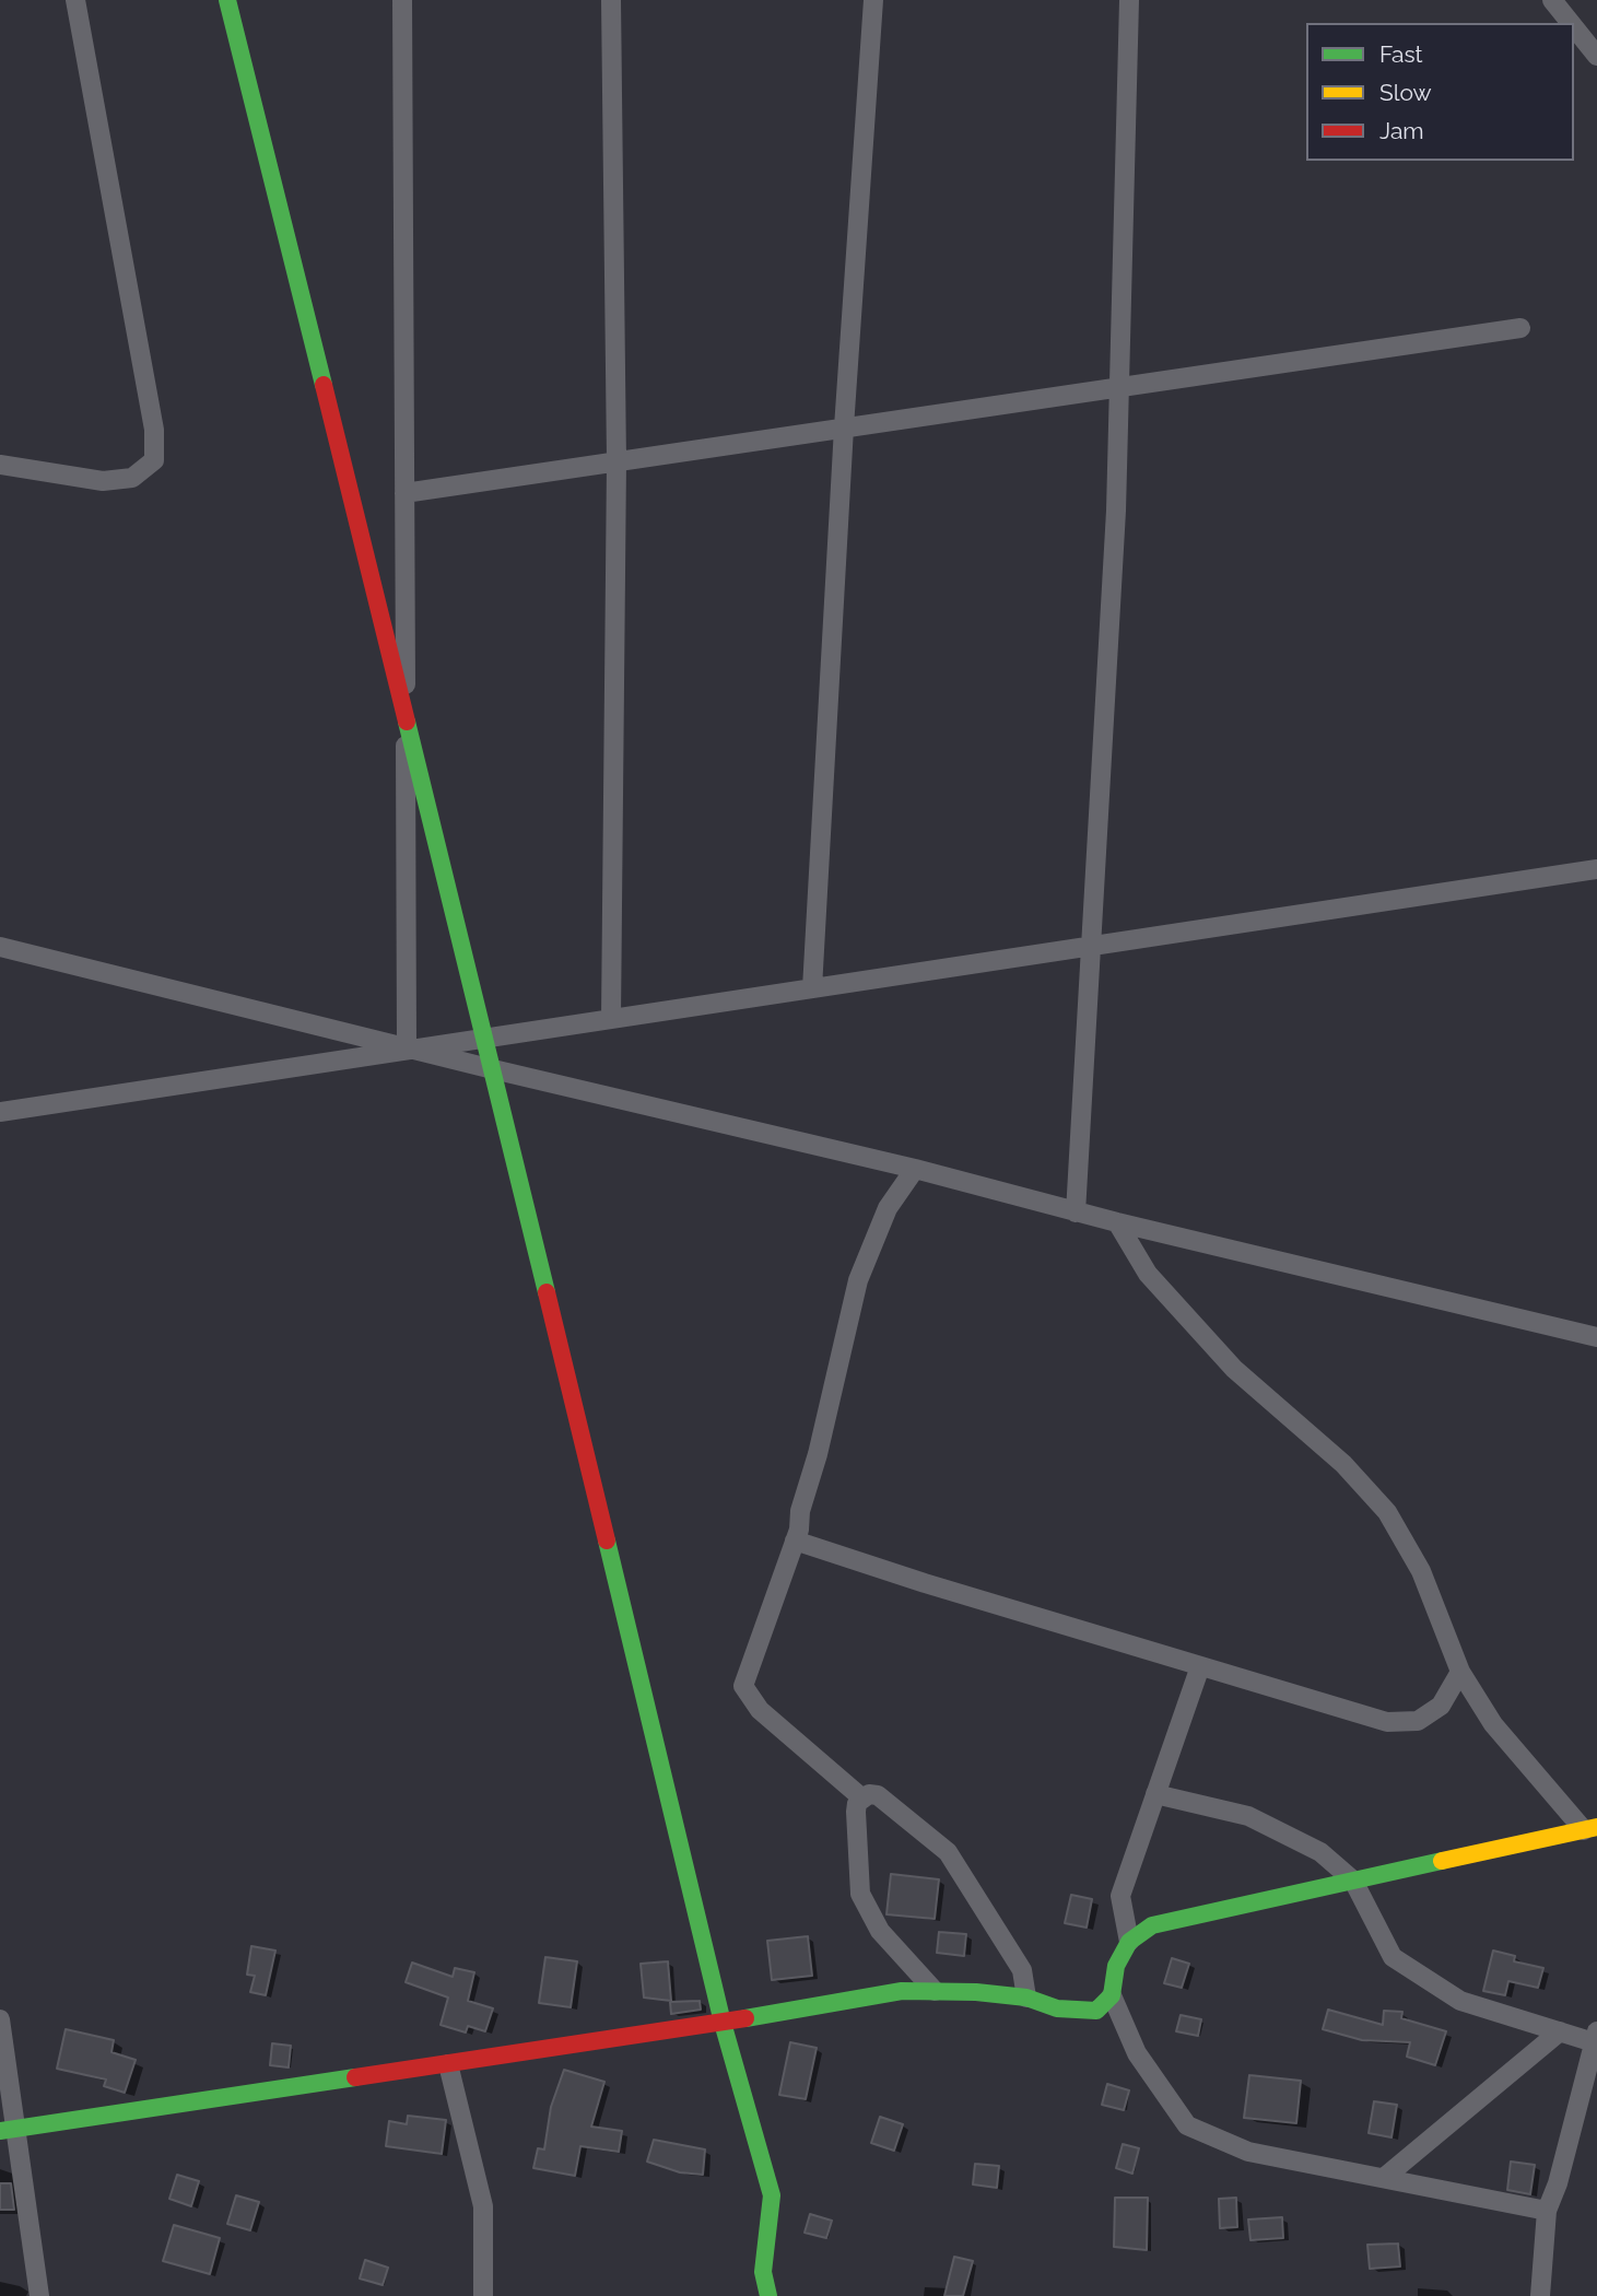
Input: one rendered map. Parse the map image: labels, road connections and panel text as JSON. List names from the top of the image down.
{
  "legend": ["Fast", "Slow", "Jam"]
}
